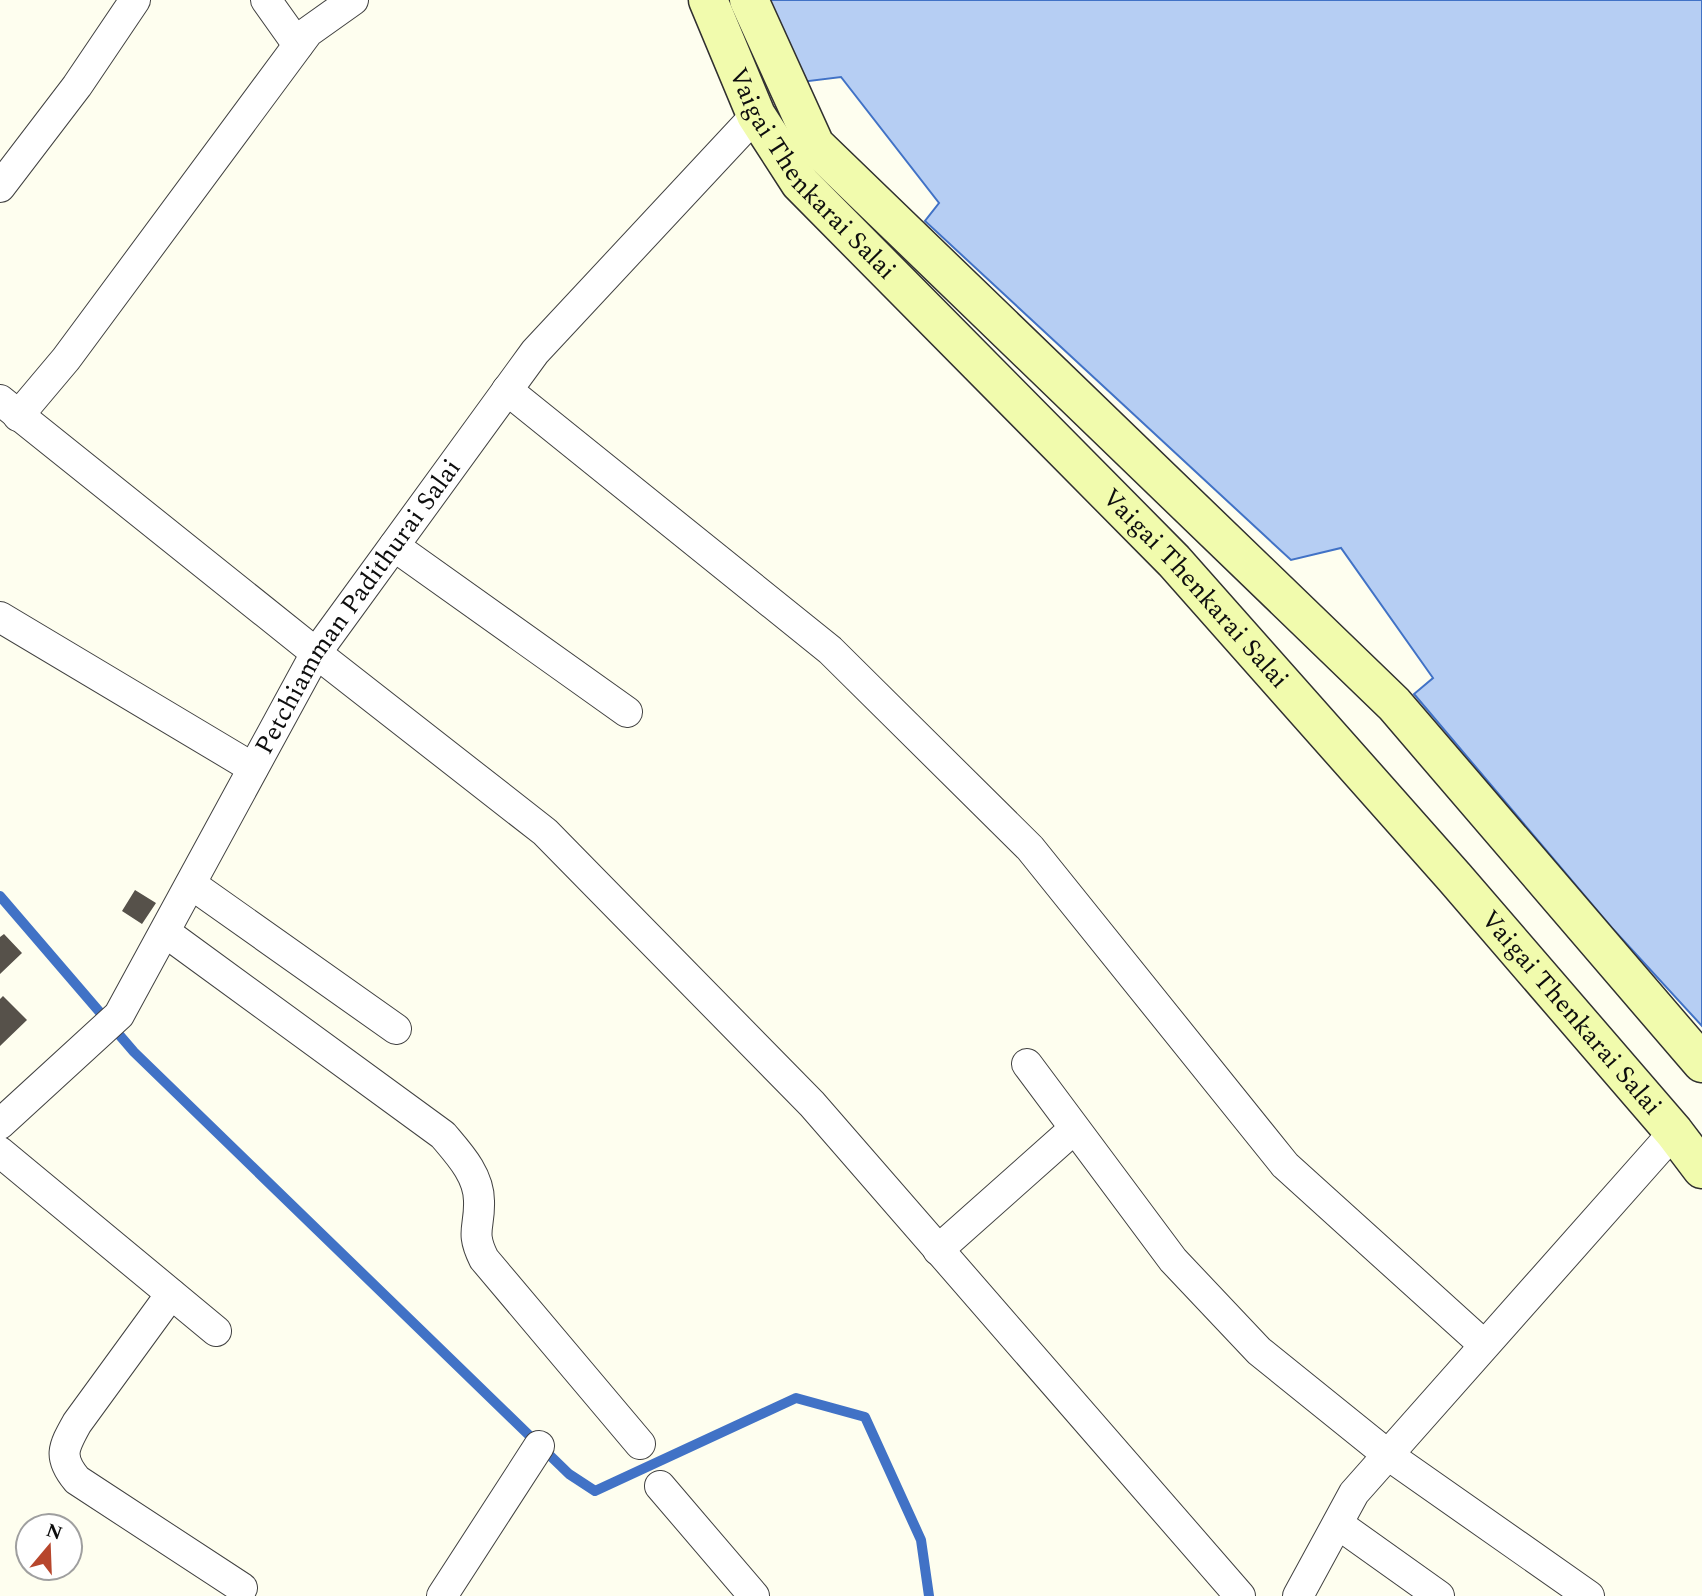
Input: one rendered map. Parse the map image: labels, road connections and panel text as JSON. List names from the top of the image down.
{
  "streets": {
    "street": ["Vaigai Thenkarai Salai", "Petchiamman Padithurai Salai"]
  },
  "crossings": [
    ["Vaigai Thenkarai Salai", "Petchiamman Padithurai Salai"]
  ],
  "north": "top"
}
